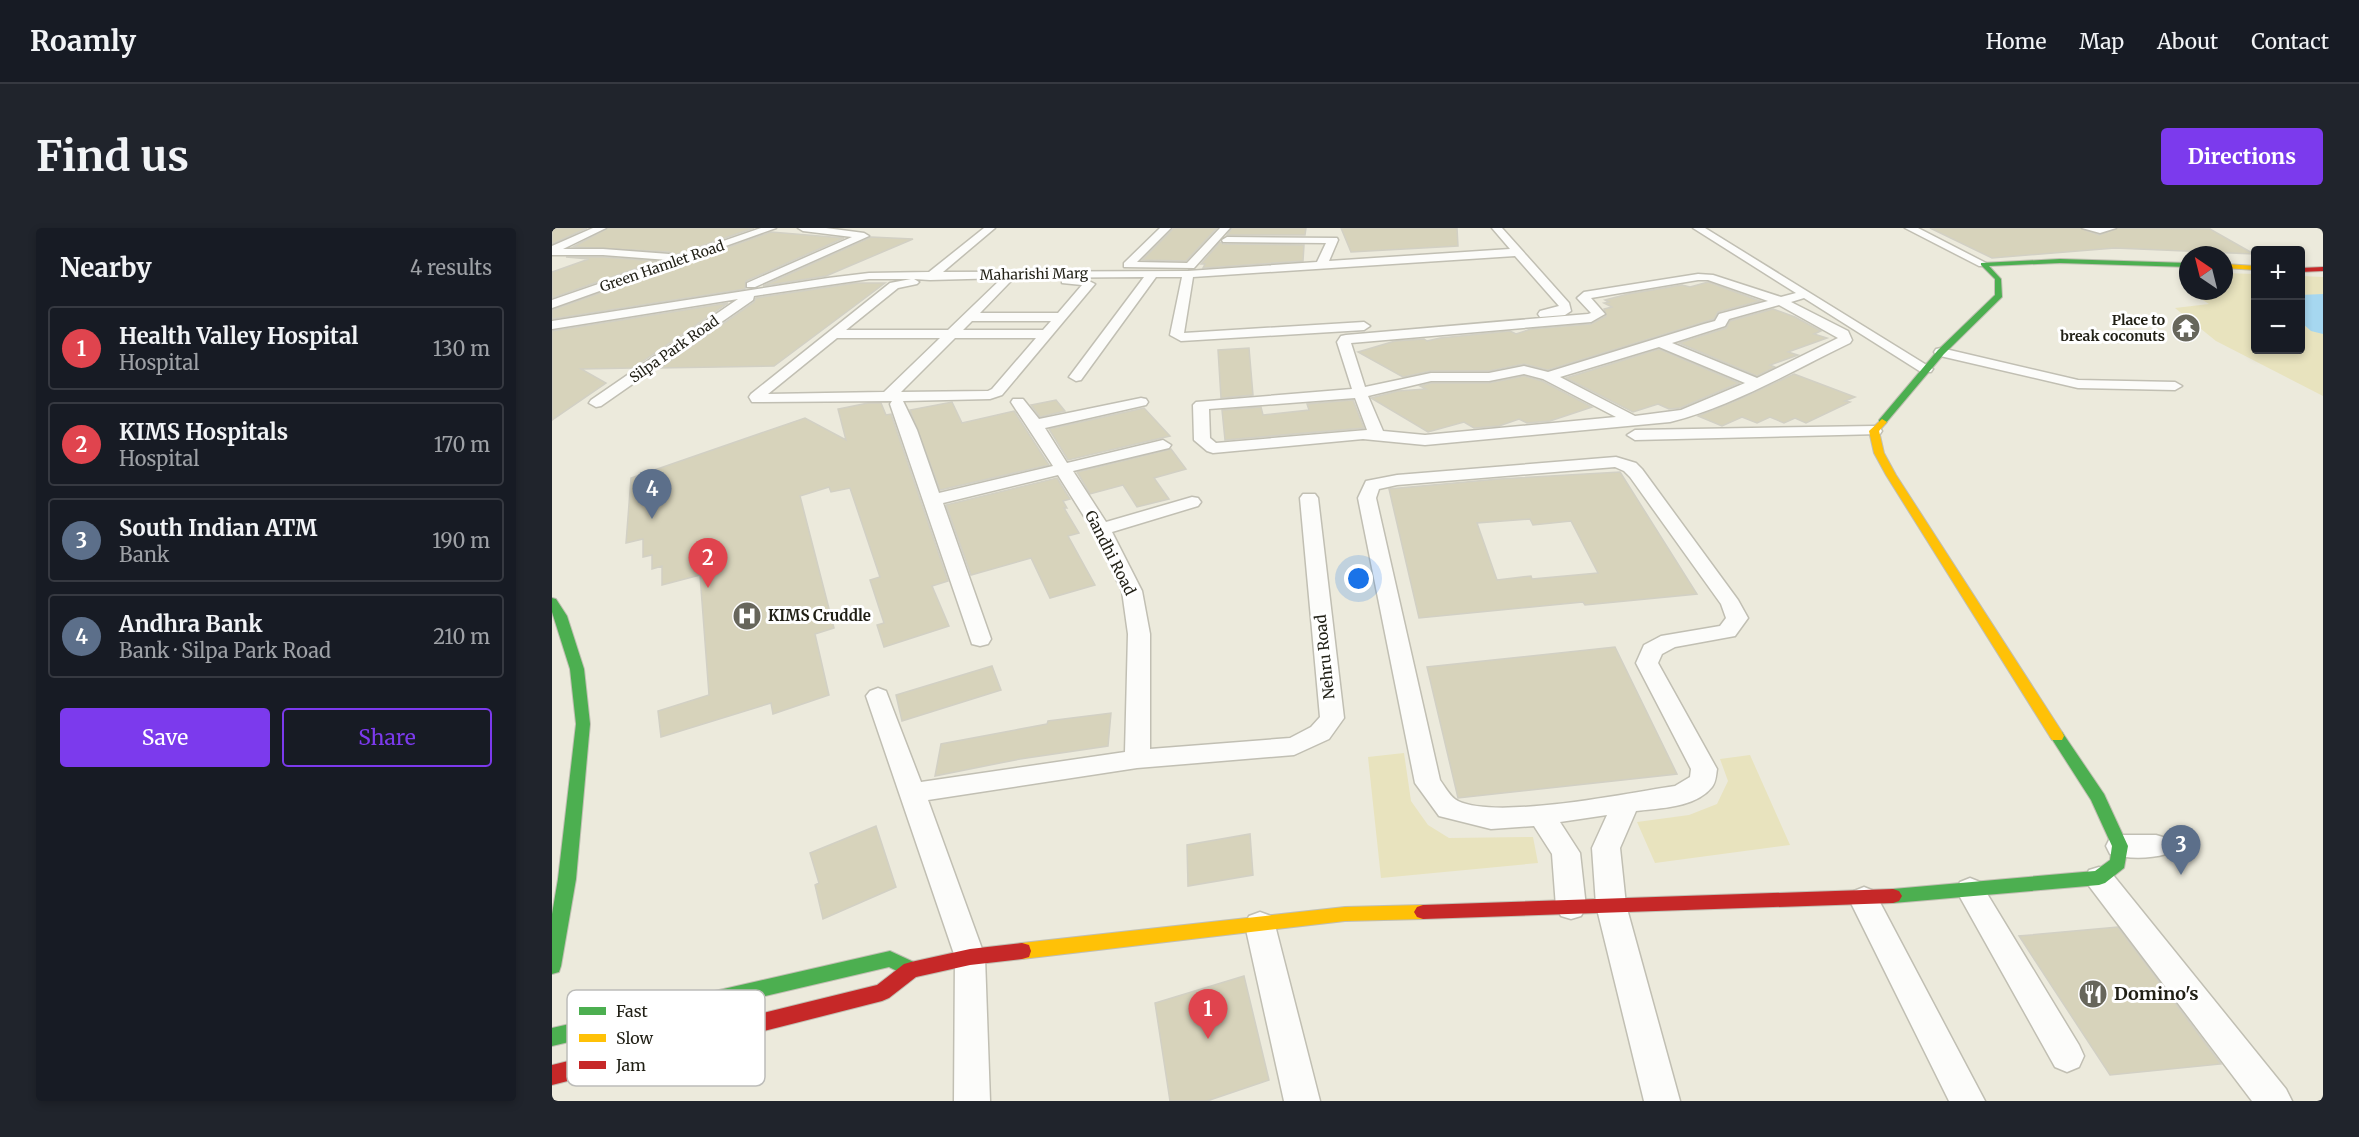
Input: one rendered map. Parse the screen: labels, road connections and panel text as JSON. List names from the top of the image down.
{
  "streets": {
    "street": [
      "Green Hamlet Road",
      "Maharishi Marg",
      "Silpa Park Road",
      "Gandhi Road",
      "Nehru Road"
    ]
  },
  "crossings": [
    ["Maharishi Marg", "Silpa Park Road"],
    ["Gandhi Road", "Nehru Road"]
  ],
  "places": {
    "temple": ["Place to break coconuts"],
    "hospital": ["KIMS Cruddle"],
    "restaurant": ["Domino's"]
  },
  "legend": ["Fast", "Slow", "Jam"],
  "north": "top left",
  "page": {
    "header": "Roamly",
    "nav": [
      "Home",
      "Map",
      "About",
      "Contact"
    ],
    "buttons": [
      "Directions",
      ["Save", "Share"]
    ],
    "title": "Find us",
    "heading": ["Nearby", "4 results"],
    "map_buttons": ["+", "−"],
    "list": [
      {
        "mark": "1",
        "name": "Health Valley Hospital",
        "note": "Hospital",
        "value": "130 m"
      },
      {
        "mark": "2",
        "name": "KIMS Hospitals",
        "note": "Hospital",
        "value": "170 m"
      },
      {
        "mark": "3",
        "name": "South Indian ATM",
        "note": "Bank",
        "value": "190 m"
      },
      {
        "mark": "4",
        "name": "Andhra Bank",
        "note": "Bank · Silpa Park Road",
        "value": "210 m"
      }
    ],
    "pins": [
      "4",
      "2",
      "3",
      "1"
    ]
  }
}
